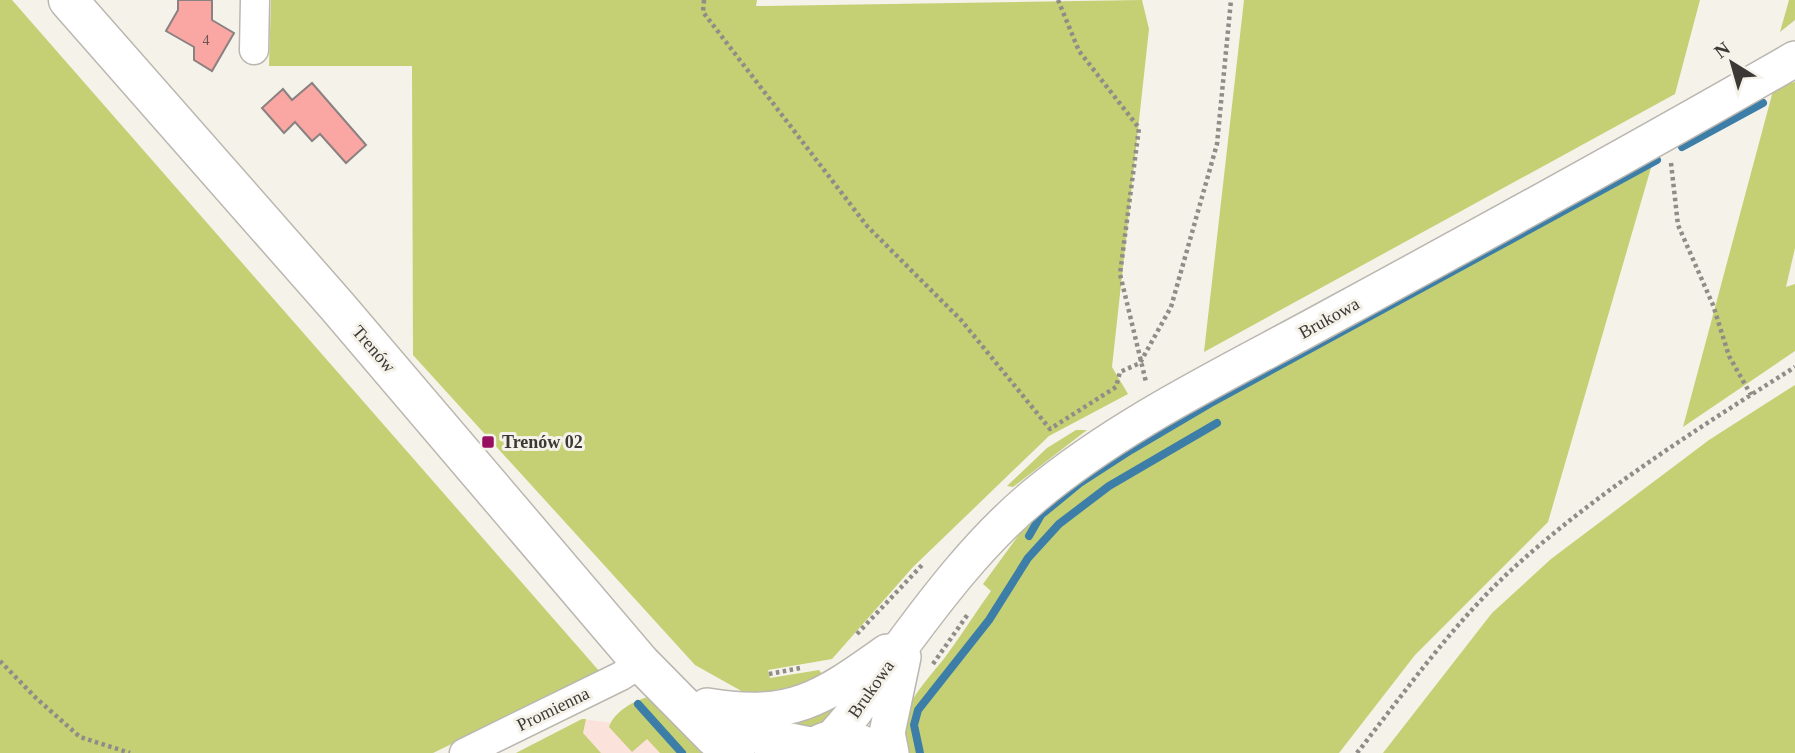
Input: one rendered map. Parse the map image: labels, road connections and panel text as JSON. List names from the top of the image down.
{
  "streets": {
    "main road": ["Trenów"],
    "street": ["Brukowa", "Promienna"]
  },
  "crossings": [
    ["Brukowa", "Trenów"],
    ["Trenów", "Promienna"]
  ],
  "places": {
    "transit": ["Trenów 02"]
  },
  "house_numbers": ["4"],
  "north": "top left"
}
